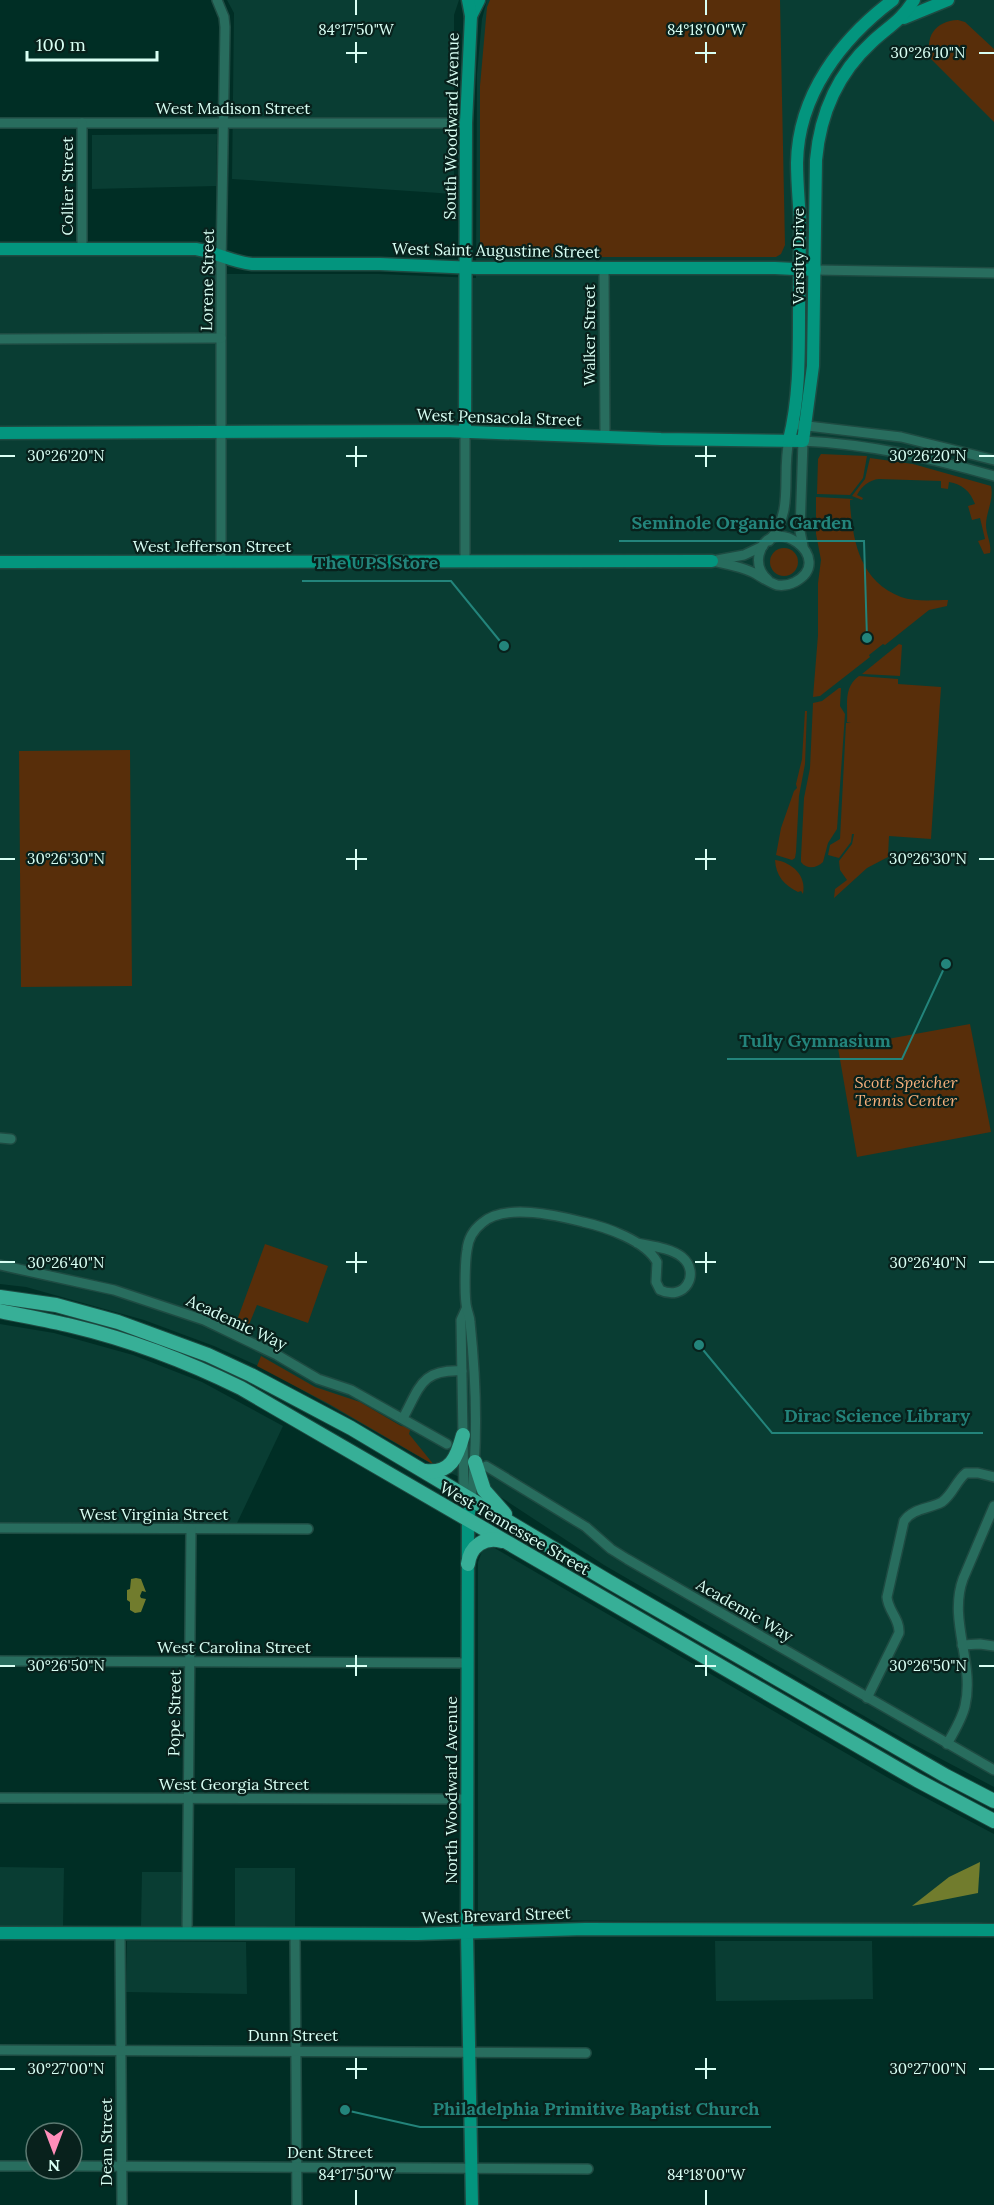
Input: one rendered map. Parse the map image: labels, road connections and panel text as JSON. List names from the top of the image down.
{
  "streets": {
    "main road": ["West Tennessee Street"],
    "street": [
      "West Madison Street",
      "South Woodward Avenue",
      "Collier Street",
      "West Saint Augustine Street",
      "Varsity Drive",
      "Lorene Street",
      "Walker Street",
      "West Pensacola Street",
      "West Jefferson Street",
      "Academic Way",
      "West Virginia Street",
      "West Carolina Street",
      "Pope Street",
      "West Georgia Street",
      "North Woodward Avenue",
      "West Brevard Street",
      "Dunn Street",
      "Dean Street",
      "Dent Street"
    ]
  },
  "crossings": [
    ["West Madison Street", "South Woodward Avenue"],
    ["West Madison Street", "Collier Street"],
    ["West Madison Street", "Lorene Street"],
    ["South Woodward Avenue", "West Saint Augustine Street"],
    ["South Woodward Avenue", "West Pensacola Street"],
    ["South Woodward Avenue", "West Jefferson Street"],
    ["Collier Street", "West Saint Augustine Street"],
    ["West Saint Augustine Street", "Varsity Drive"],
    ["West Saint Augustine Street", "Lorene Street"],
    ["West Saint Augustine Street", "Walker Street"],
    ["Varsity Drive", "West Pensacola Street"],
    ["Varsity Drive", "West Jefferson Street"],
    ["Lorene Street", "West Pensacola Street"],
    ["Lorene Street", "West Jefferson Street"],
    ["Walker Street", "West Pensacola Street"],
    ["Academic Way", "North Woodward Avenue"],
    ["West Virginia Street", "Pope Street"],
    ["West Tennessee Street", "North Woodward Avenue"],
    ["West Carolina Street", "Pope Street"],
    ["West Carolina Street", "North Woodward Avenue"],
    ["Pope Street", "West Georgia Street"],
    ["Pope Street", "West Brevard Street"],
    ["West Georgia Street", "North Woodward Avenue"],
    ["North Woodward Avenue", "West Brevard Street"],
    ["North Woodward Avenue", "Dunn Street"],
    ["North Woodward Avenue", "Dent Street"],
    ["West Brevard Street", "Dean Street"],
    ["Dunn Street", "Dean Street"],
    ["Dean Street", "Dent Street"]
  ],
  "parks": ["Scott Speicher Tennis Center"],
  "places": [
    "Seminole Organic Garden",
    "The UPS Store",
    "Tully Gymnasium",
    "Dirac Science Library",
    "Philadelphia Primitive Baptist Church"
  ],
  "scale_bar": "100 m",
  "north": "bottom",
  "coordinates": [
    "84°17'50\"W",
    "84°18'00\"W",
    "30°26'10\"N",
    "30°26'20\"N",
    "30°26'30\"N",
    "30°26'40\"N",
    "30°26'50\"N",
    "30°27'00\"N"
  ]
}
